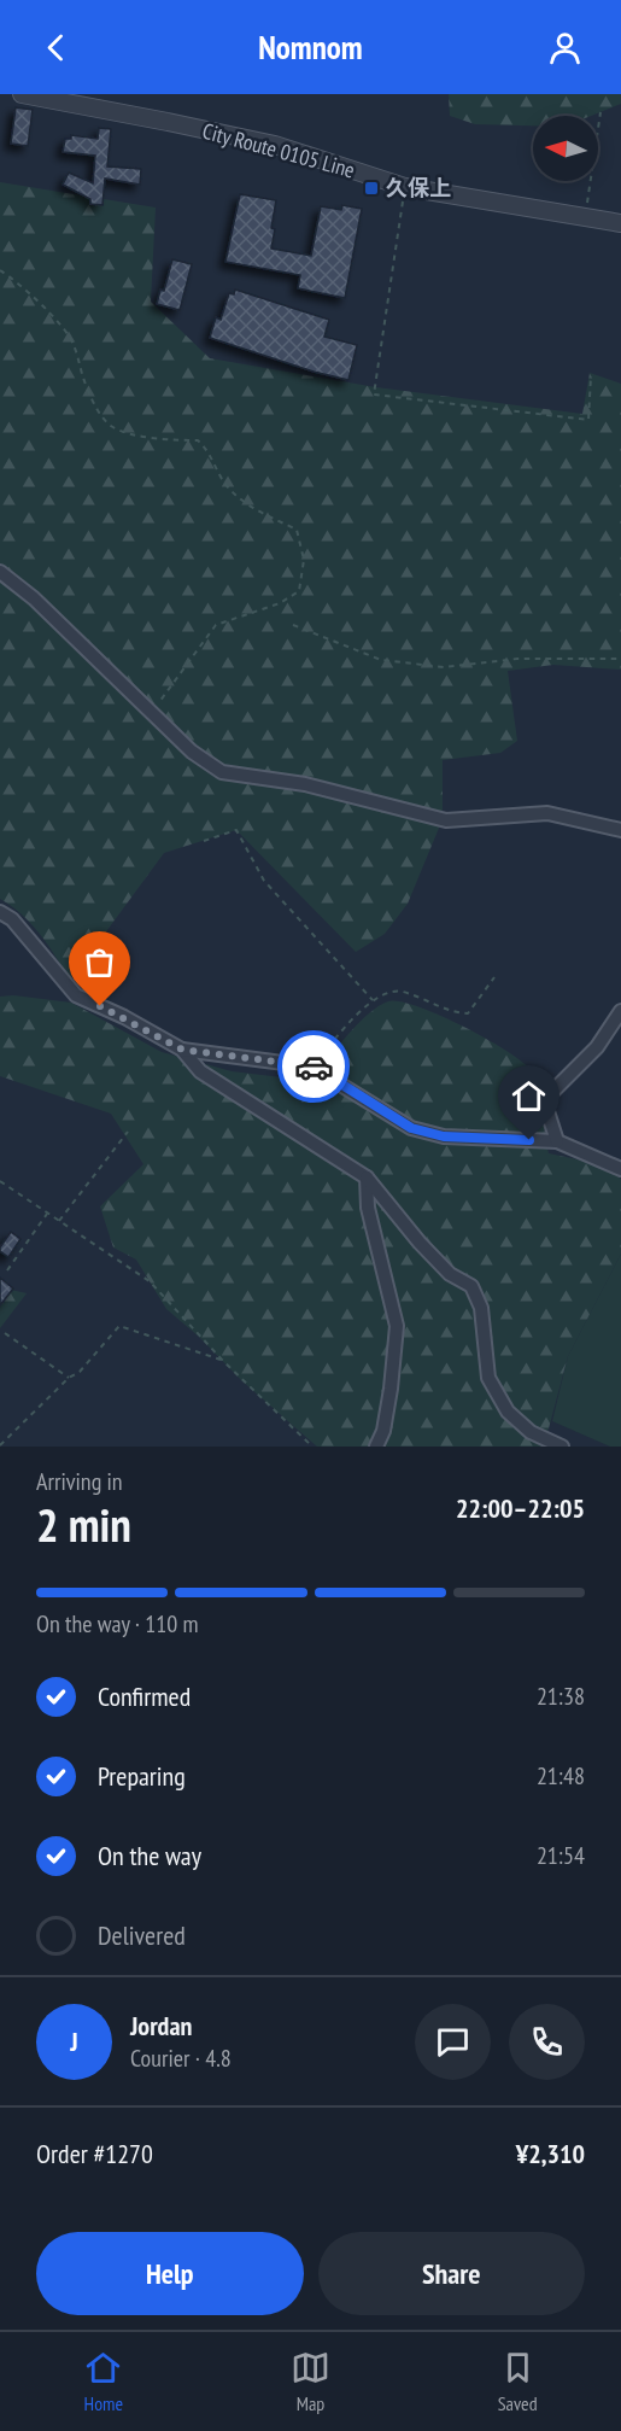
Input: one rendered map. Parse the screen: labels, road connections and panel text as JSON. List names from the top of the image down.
{
  "streets": {
    "street": ["City Route 0105 Line"]
  },
  "places": {
    "transit": ["久保上"]
  },
  "north": "left",
  "page": {
    "header": "Nomnom",
    "heading": ["2 min", "Arriving in", "22:00–22:05"],
    "panel": [
      "Jordan",
      "Courier · 4.8",
      "Order #1270",
      "¥2,310"
    ],
    "bar": "On the way · 110 m",
    "list": [
      ["Confirmed", "21:38"],
      ["Preparing", "21:48"],
      ["On the way", "21:54"],
      "Delivered"
    ],
    "round": "J",
    "buttons": ["Help", "Share"],
    "tabs": ["Home", "Map", "Saved"]
  }
}
